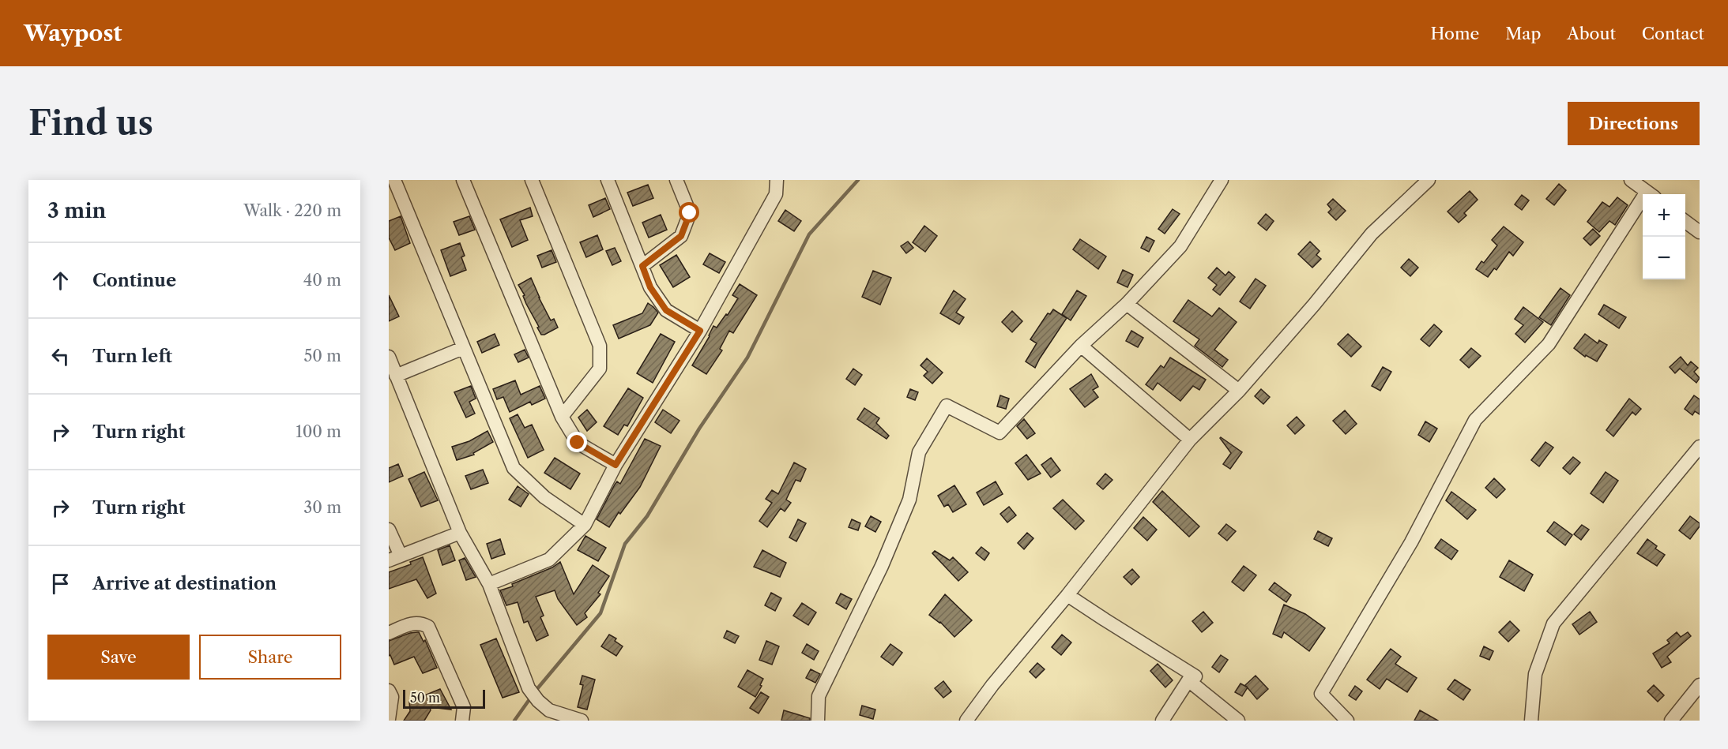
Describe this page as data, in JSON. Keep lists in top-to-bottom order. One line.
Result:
{"scale_bar":"50 m","page":{"header":"Waypost","nav":["Home","Map","About","Contact"],"buttons":["Directions",["Save","Share"]],"title":"Find us","heading":["3 min","Walk · 220 m"],"map_buttons":["+","−"],"list":[["Continue","40 m"],["Turn left","50 m"],["Turn right","100 m"],["Turn right","30 m"],"Arrive at destination"],"scale":"50 m"}}
